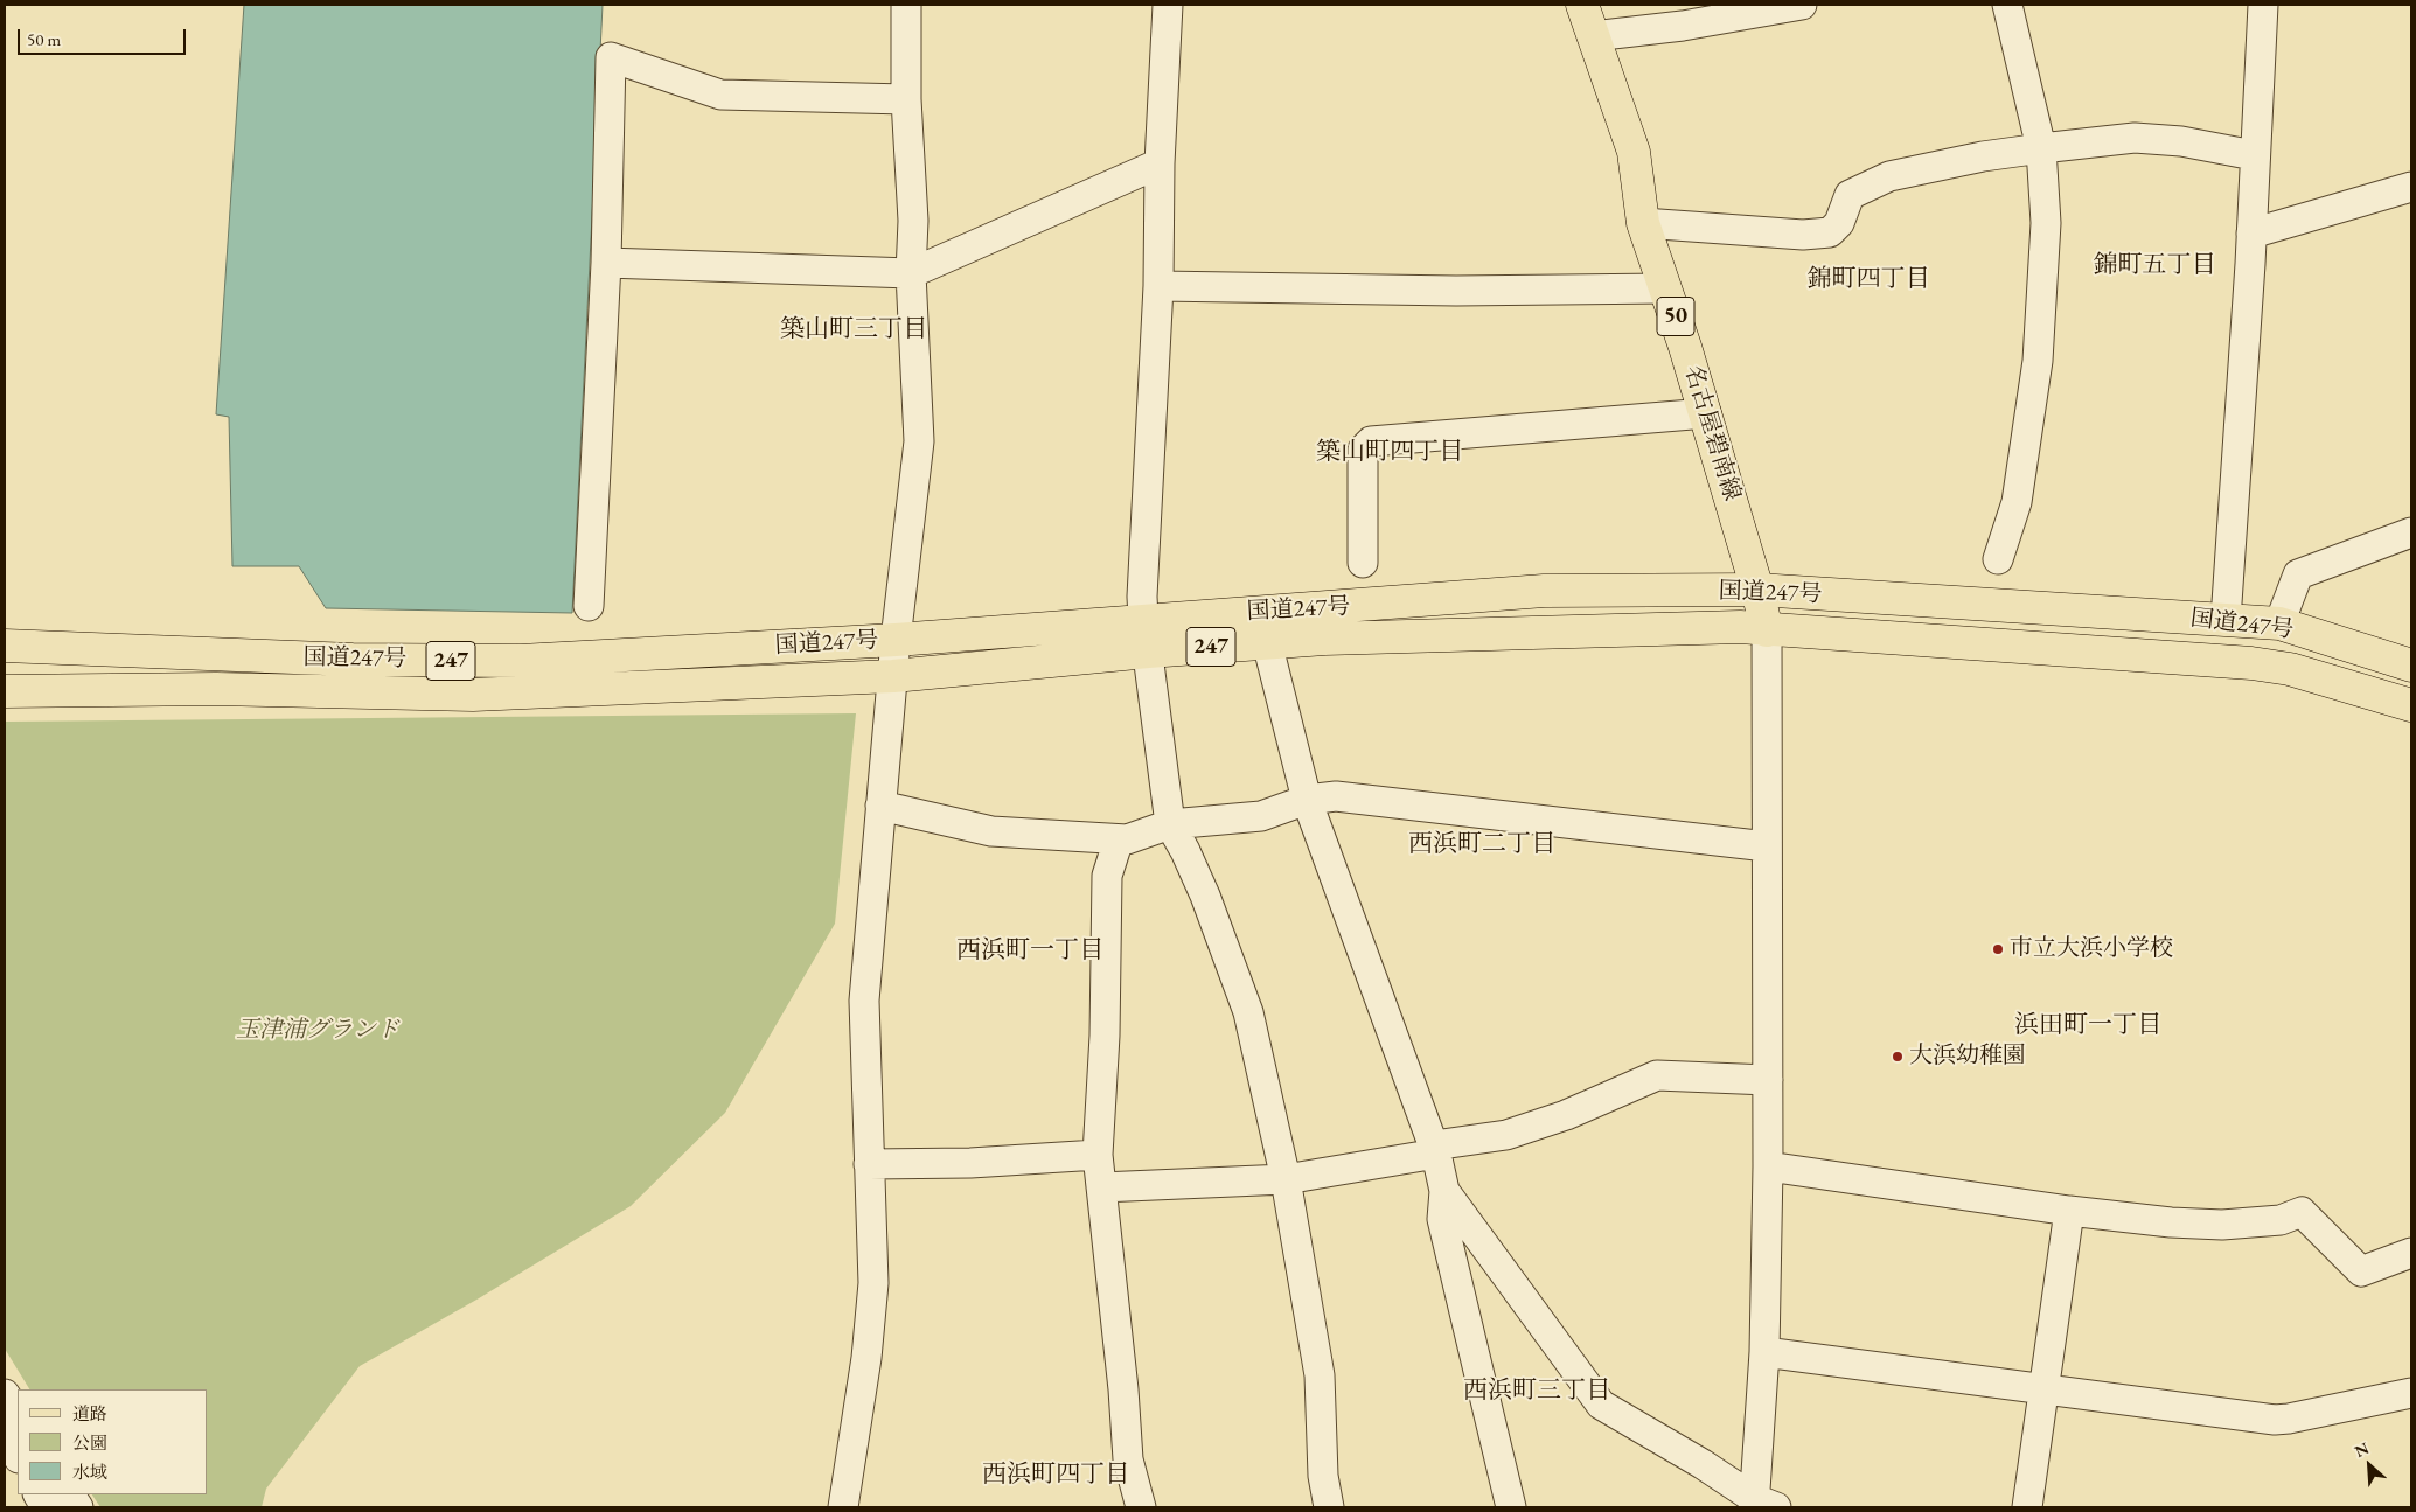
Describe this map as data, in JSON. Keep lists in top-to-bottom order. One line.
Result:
{"streets":{"main road":["50","名古屋碧南線","国道247号","247"]},"crossings":[["名古屋碧南線","国道247号"]],"districts":["錦町五丁目","錦町四丁目","築山町三丁目","築山町四丁目","西浜町二丁目","西浜町一丁目","浜田町一丁目","西浜町三丁目","西浜町四丁目"],"parks":["玉津浦グランド"],"places":["市立大浜小学校","大浜幼稚園"],"legend":["道路","公園","水域"],"scale_bar":"50 m","north":"top left"}
